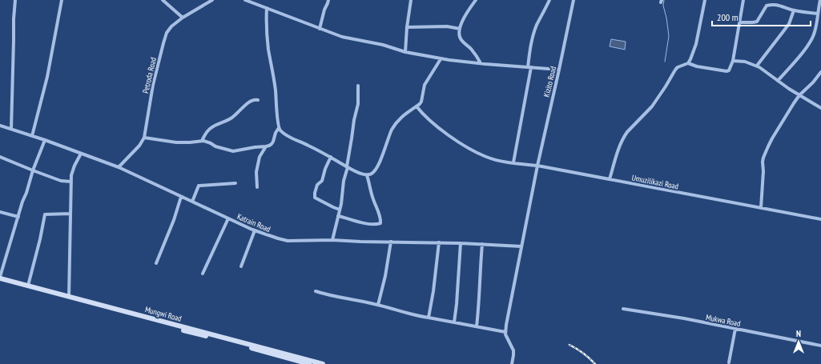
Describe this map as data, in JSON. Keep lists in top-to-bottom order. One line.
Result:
{"streets":{"main road":["Mungwi Road"],"street":["Petroda Road","Kizito Road","Umuzilikazi Road","Katrain Road","Mukwa Road"]},"crossings":[["Petroda Road","Katrain Road"],["Kizito Road","Umuzilikazi Road"],["Kizito Road","Katrain Road"]],"scale_bar":"200 m","north":"top"}
